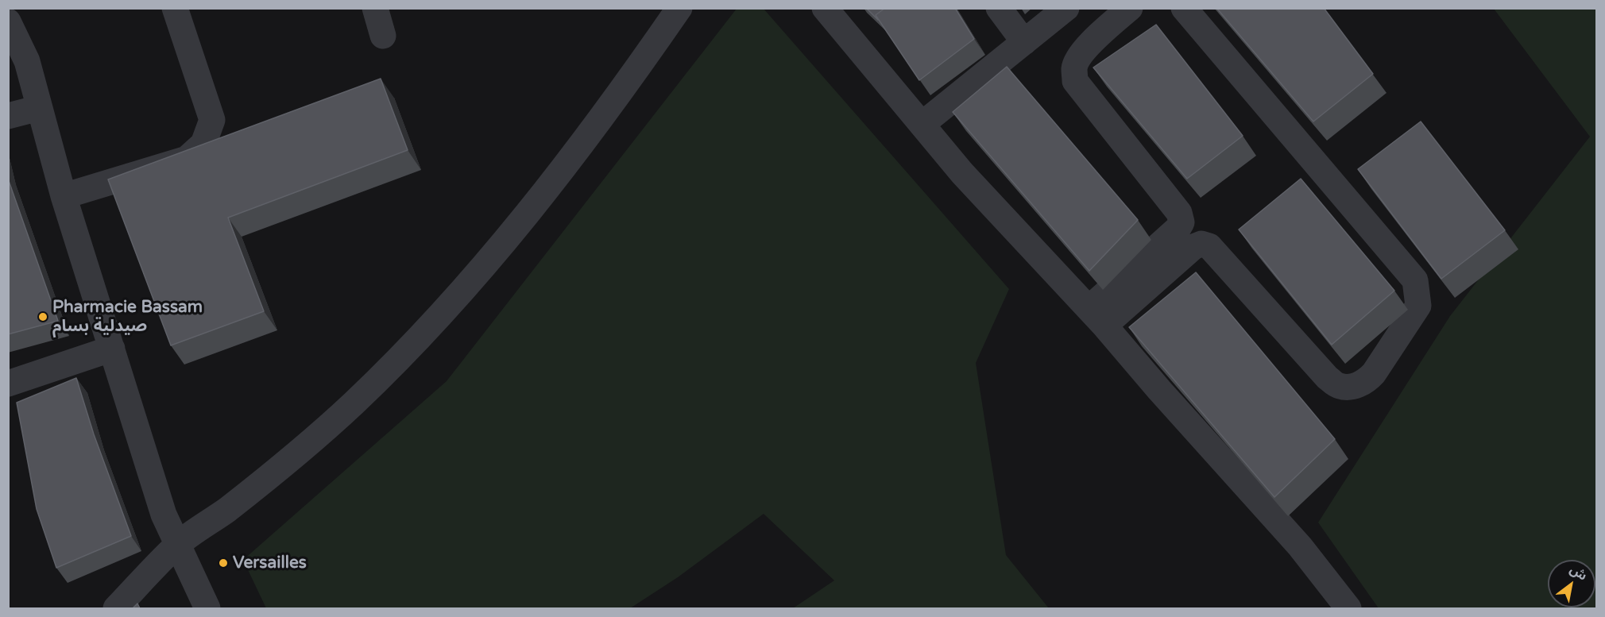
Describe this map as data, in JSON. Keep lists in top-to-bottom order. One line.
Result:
{"places":["Pharmacie Bassam صيدلية بسام","Versailles"],"north":"top right"}
